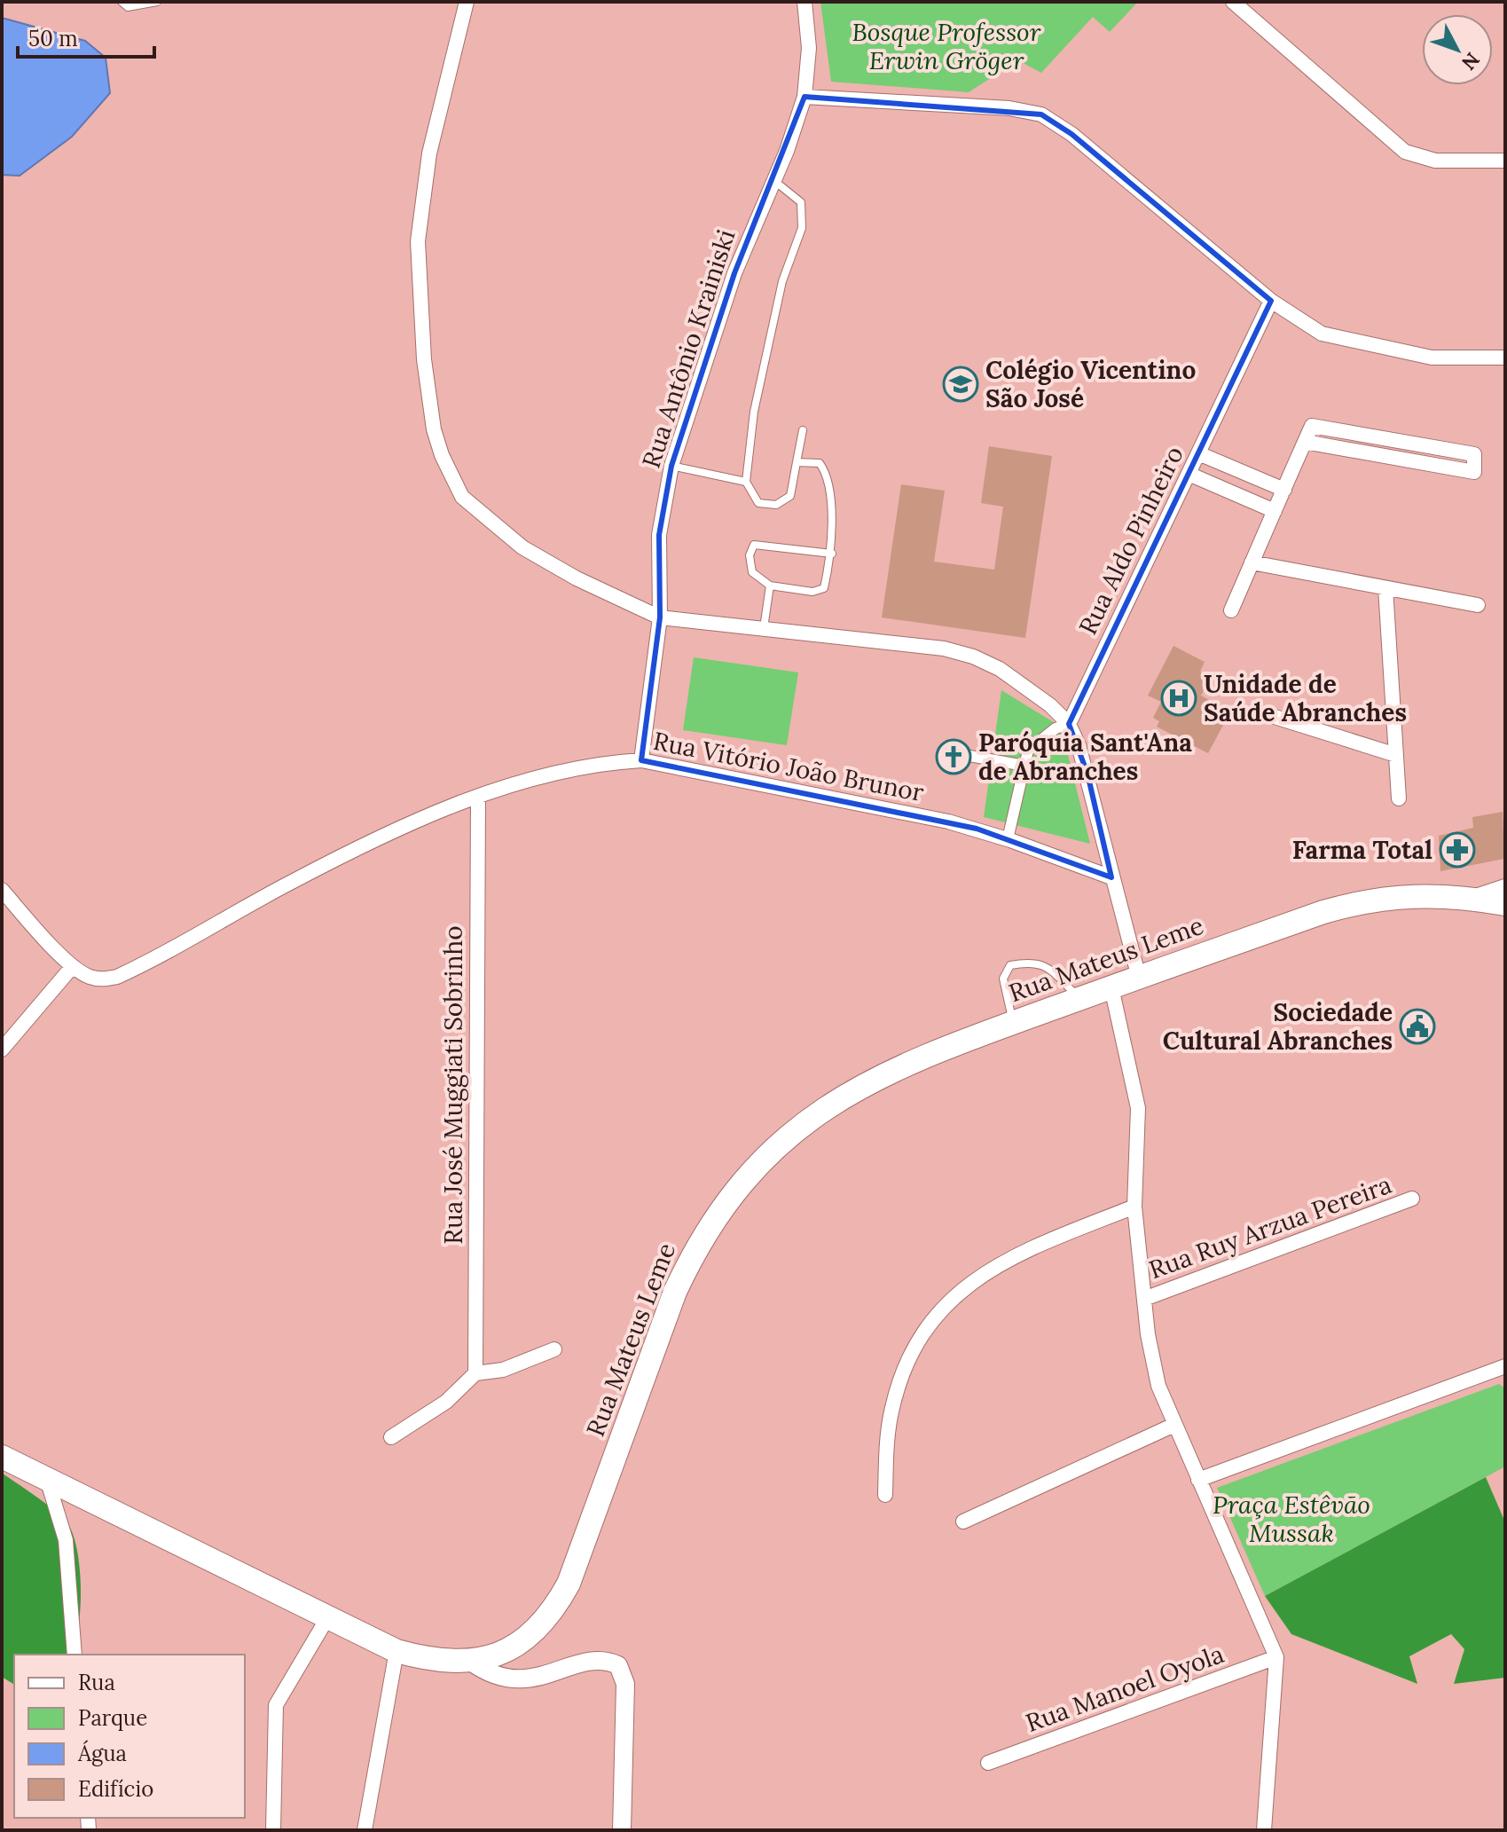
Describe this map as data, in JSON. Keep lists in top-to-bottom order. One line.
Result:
{"streets":{"main road":["Rua Mateus Leme"],"street":["Rua Antônio Krainiski","Rua Aldo Pinheiro","Rua Vitório João Brunor","Rua José Muggiati Sobrinho","Rua Ruy Arzua Pereira","Rua Manoel Oyola"]},"crossings":[["Rua Antônio Krainiski","Rua Vitório João Brunor"],["Rua Vitório João Brunor","Rua José Muggiati Sobrinho"]],"parks":["Bosque Professor Erwin Gröger","Praça Estêvão Mussak"],"places":{"school or university":["Colégio Vicentino São José"],"hospital":["Unidade de Saúde Abranches"],"church":["Paróquia Sant'Ana de Abranches"],"pharmacy":["Farma Total"],"public building":["Sociedade Cultural Abranches"]},"legend":["Rua","Parque","Água","Edifício"],"scale_bar":"50 m","north":"bottom right"}
